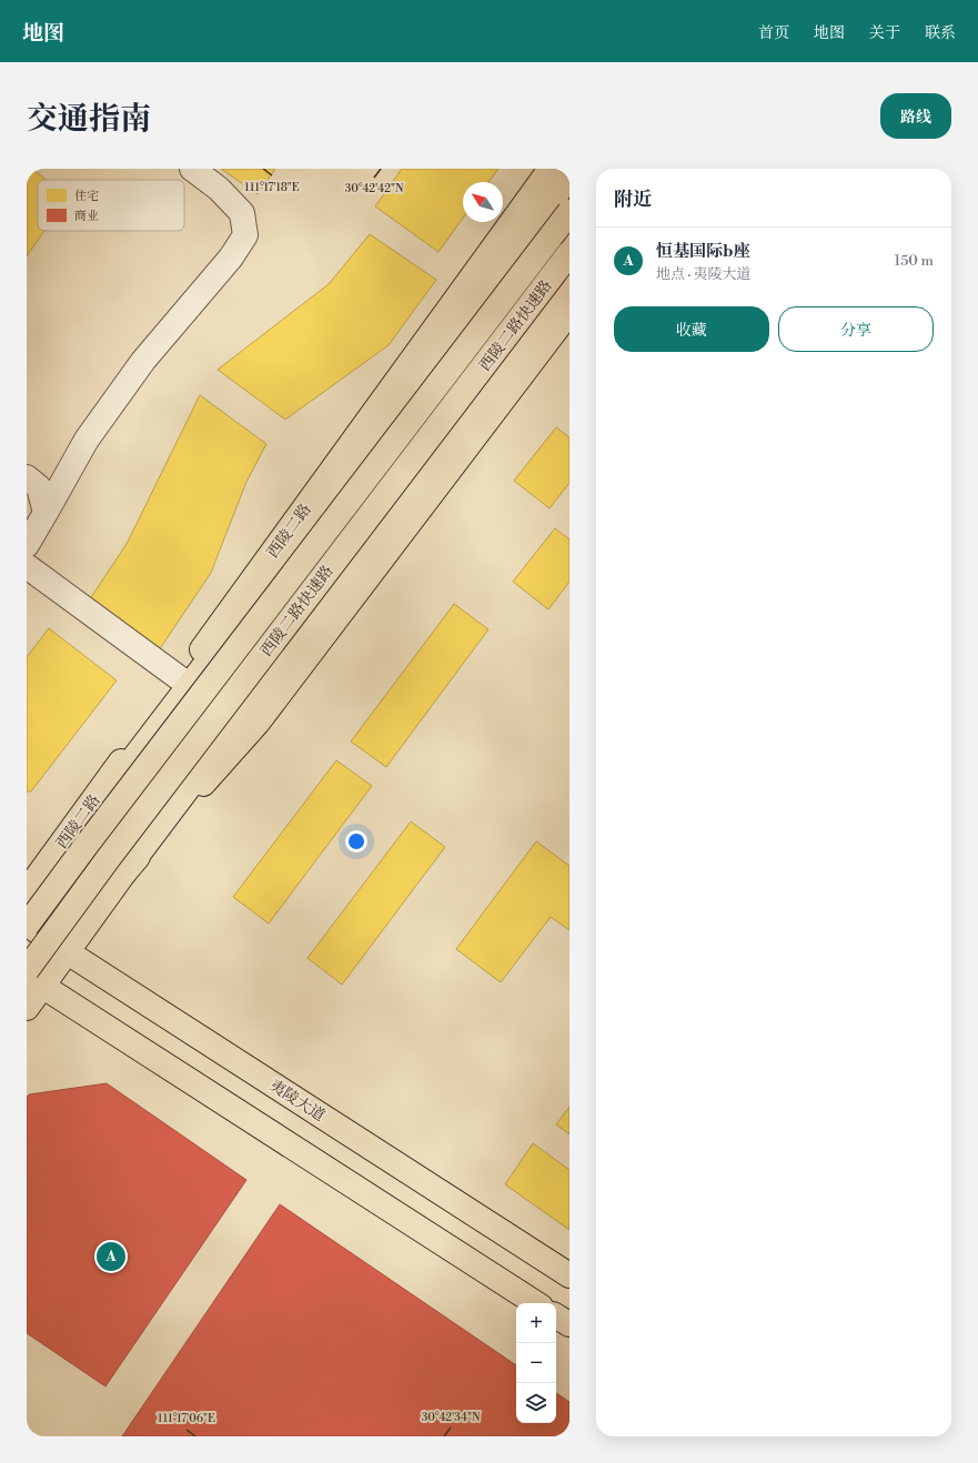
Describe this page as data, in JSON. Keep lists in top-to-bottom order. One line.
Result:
{"streets":{"main road":["西陵二路快速路","西陵二路","夷陵大道"]},"crossings":[["西陵二路快速路","夷陵大道"]],"legend":["住宅","商业"],"north":"top left","page":{"header":"地图","nav":["首页","地图","关于","联系"],"title":"交通指南","buttons":["路线",["收藏","分享"]],"heading":"附近","list":[{"mark":"A","name":"恒基国际b座","note":"地点 · 夷陵大道","value":"150 m"}],"pins":"A","map_buttons":["+","−"]},"coordinates":["111°17'18\"E","30°42'42\"N","30°42'34\"N","111°17'06\"E"]}
